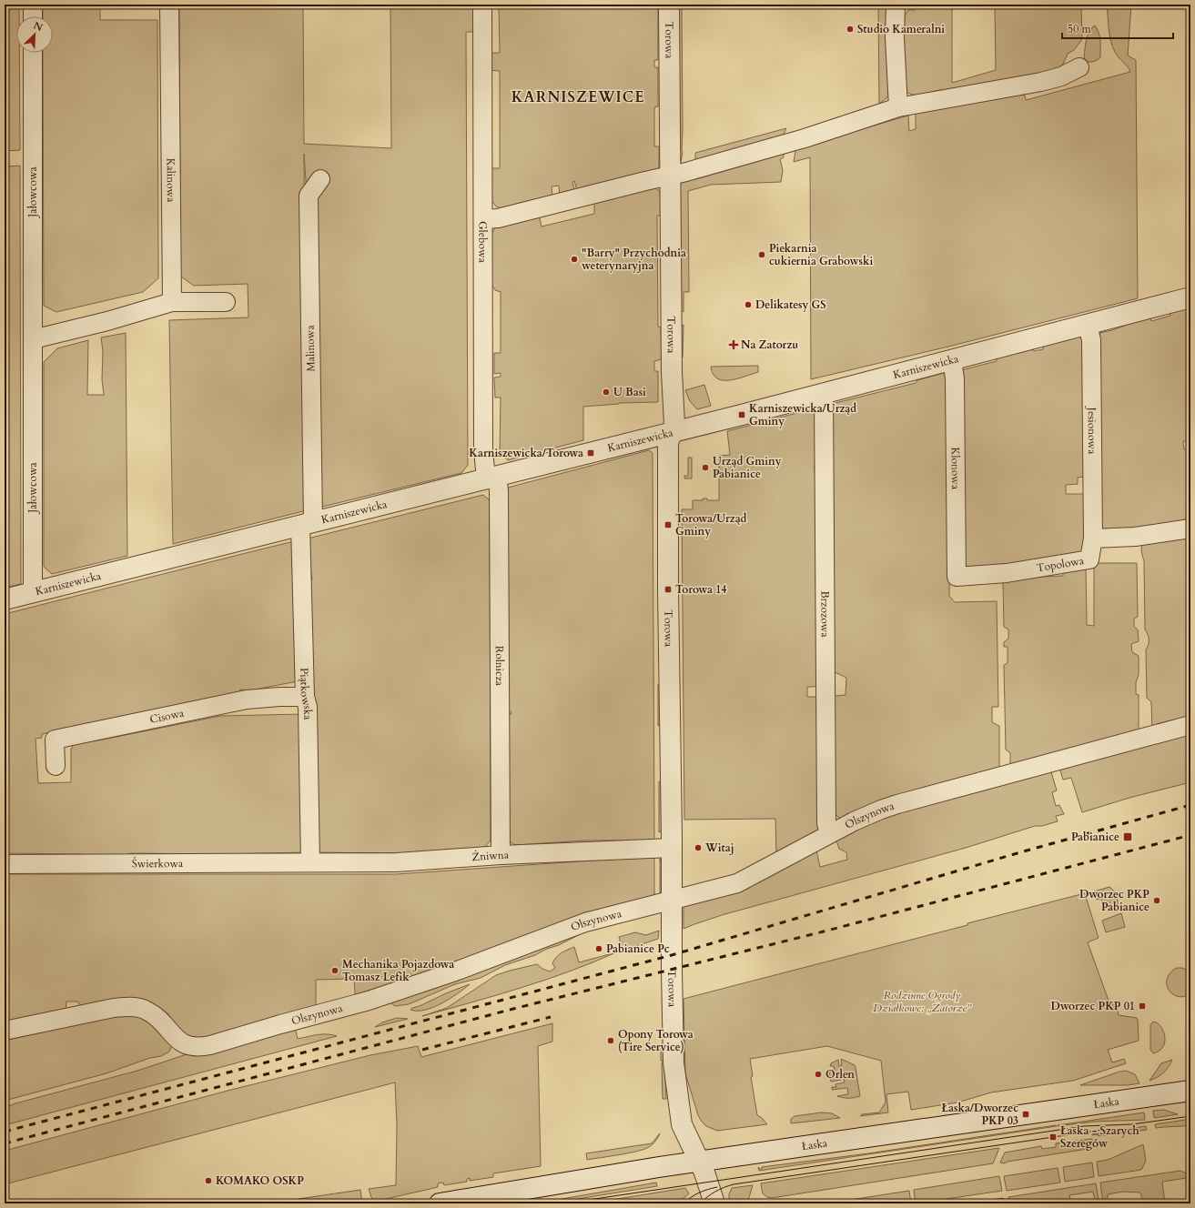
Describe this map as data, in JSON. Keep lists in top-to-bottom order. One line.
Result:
{"streets":{"street":["Torowa","Kalinowa","Jałowcowa","Glebowa","Malinowa","Karniszewicka","Jesionowa","Klonowa","Topolowa","Brzozowa","Rolnicza","Piątkowska","Cisowa","Olszynowa","Żniwna","Świerkowa","Łaska"]},"crossings":[["Torowa","Karniszewicka"],["Torowa","Olszynowa"],["Torowa","Żniwna"],["Torowa","Łaska"],["Jałowcowa","Karniszewicka"],["Glebowa","Karniszewicka"],["Glebowa","Rolnicza"],["Malinowa","Karniszewicka"],["Malinowa","Piątkowska"],["Karniszewicka","Jesionowa"],["Karniszewicka","Klonowa"],["Karniszewicka","Brzozowa"],["Karniszewicka","Rolnicza"],["Karniszewicka","Piątkowska"],["Jesionowa","Topolowa"],["Klonowa","Topolowa"],["Brzozowa","Olszynowa"],["Rolnicza","Żniwna"],["Piątkowska","Cisowa"],["Piątkowska","Żniwna"],["Piątkowska","Świerkowa"],["Żniwna","Świerkowa"]],"districts":["KARNISZEWICE"],"parks":["Rodzinne Ogrody Działkowe: „Zatorze”"],"places":{"other":["Studio Kameralni","Piekarnia cukiernia Grabowski","\"Barry\" Przychodnia weterynaryjna","Delikatesy GS","U Basi","Urząd Gminy Pabianice","Witaj","Dworzec PKP Pabianice","Pabianice Pc","Mechanika Pojazdowa Tomasz Lefik","Opony Torowa (Tire Service)","Orlen","KOMAKO OSKP"],"health":["Na Zatorzu"],"transit":["Karniszewicka/Urząd Gminy","Karniszewicka/Torowa","Torowa/Urząd Gminy","Torowa 14","Pabianice","Dworzec PKP 01","Łaska/Dworzec PKP 03","Łaska - Szarych Szeregów"]},"scale_bar":"50 m","north":"top right"}
